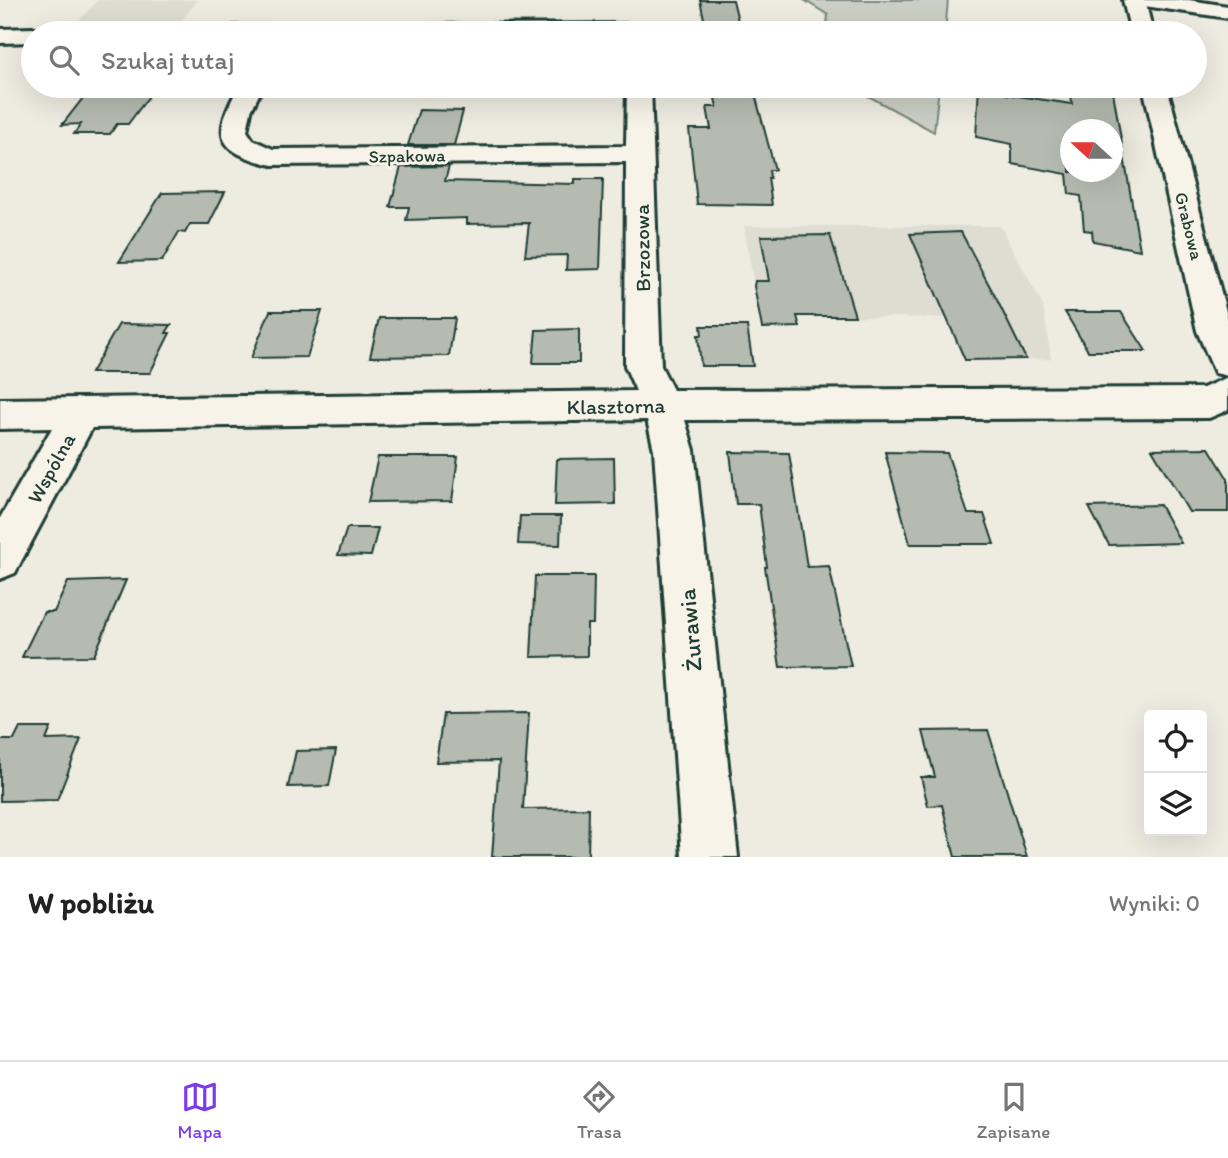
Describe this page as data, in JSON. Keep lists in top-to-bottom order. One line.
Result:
{"streets":{"street":["Szpakowa","Grabowa","Brzozowa","Klasztorna","Wspólna","Żurawia"]},"crossings":[["Szpakowa","Brzozowa"],["Brzozowa","Klasztorna"],["Brzozowa","Żurawia"],["Klasztorna","Wspólna"],["Klasztorna","Żurawia"]],"north":"left","page":{"search":"Szukaj tutaj","heading":["W pobliżu","Wyniki: 0"],"nav":["Mapa","Trasa","Zapisane"]}}
